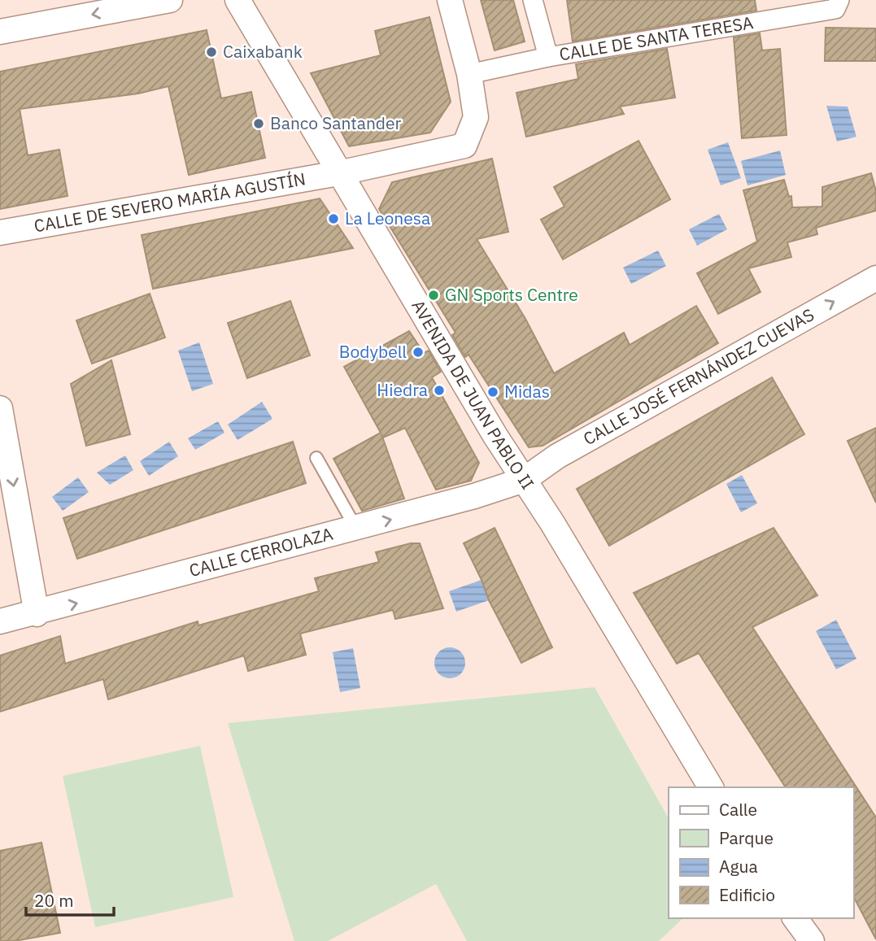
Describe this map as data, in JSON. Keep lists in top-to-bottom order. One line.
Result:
{"streets":{"street":["CALLE DE SANTA TERESA","CALLE DE SEVERO MARÍA AGUSTÍN","CALLE JOSÉ FERNÁNDEZ CUEVAS","AVENIDA DE JUAN PABLO II","CALLE CERROLAZA"]},"crossings":[["CALLE DE SANTA TERESA","CALLE DE SEVERO MARÍA AGUSTÍN"],["CALLE DE SEVERO MARÍA AGUSTÍN","AVENIDA DE JUAN PABLO II"],["CALLE JOSÉ FERNÁNDEZ CUEVAS","AVENIDA DE JUAN PABLO II"],["CALLE JOSÉ FERNÁNDEZ CUEVAS","CALLE CERROLAZA"],["AVENIDA DE JUAN PABLO II","CALLE CERROLAZA"]],"one_way":["CALLE JOSÉ FERNÁNDEZ CUEVAS","CALLE CERROLAZA"],"places":["Caixabank","Banco Santander","La Leonesa","GN Sports Centre","Bodybell","Hiedra","Midas"],"legend":["Calle","Parque","Agua","Edificio"],"scale_bar":"20 m"}
